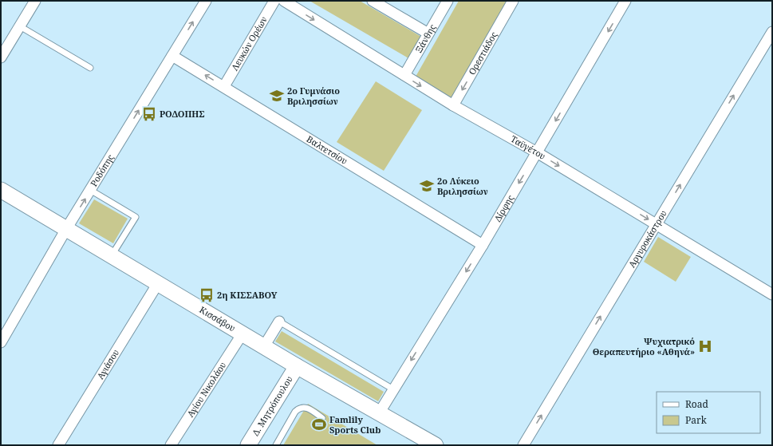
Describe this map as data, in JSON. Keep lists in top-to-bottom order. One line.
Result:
{"streets":{"street":["Ξάνθης","Λευκών Ορέων","Ορεστιάδος","Ταϋγέτου","Βαλτετσίου","Ροδόπης","Δίρφης","Αργυροκάστρου","Κισσάβου","Αγιάσου","Αγίου Νικολάου","Δ. Μητρόπουλου"]},"crossings":[["Ξάνθης","Ταϋγέτου"],["Λευκών Ορέων","Βαλτετσίου"],["Ορεστιάδος","Ταϋγέτου"],["Ταϋγέτου","Δίρφης"],["Ταϋγέτου","Αργυροκάστρου"],["Βαλτετσίου","Ροδόπης"],["Βαλτετσίου","Δίρφης"],["Ροδόπης","Κισσάβου"],["Δίρφης","Κισσάβου"],["Κισσάβου","Αγιάσου"],["Κισσάβου","Αγίου Νικολάου"],["Κισσάβου","Δ. Μητρόπουλου"]],"one_way":["Ορεστιάδος","Ταϋγέτου","Ροδόπης","Δίρφης","Αργυροκάστρου"],"places":{"school or university":["2ο Γυμνάσιο Βριλησσίων","2ο Λύκειο Βριλησσίων"],"bus stop":["ΡΟΔΟΠΗΣ","2η ΚΙΣΣΑΒΟΥ"],"hospital":["Ψυχιατρικό Θεραπευτήριο «Αθηνά»"],"sports":["Famlily Sports Club"]},"legend":["Road","Park"]}
